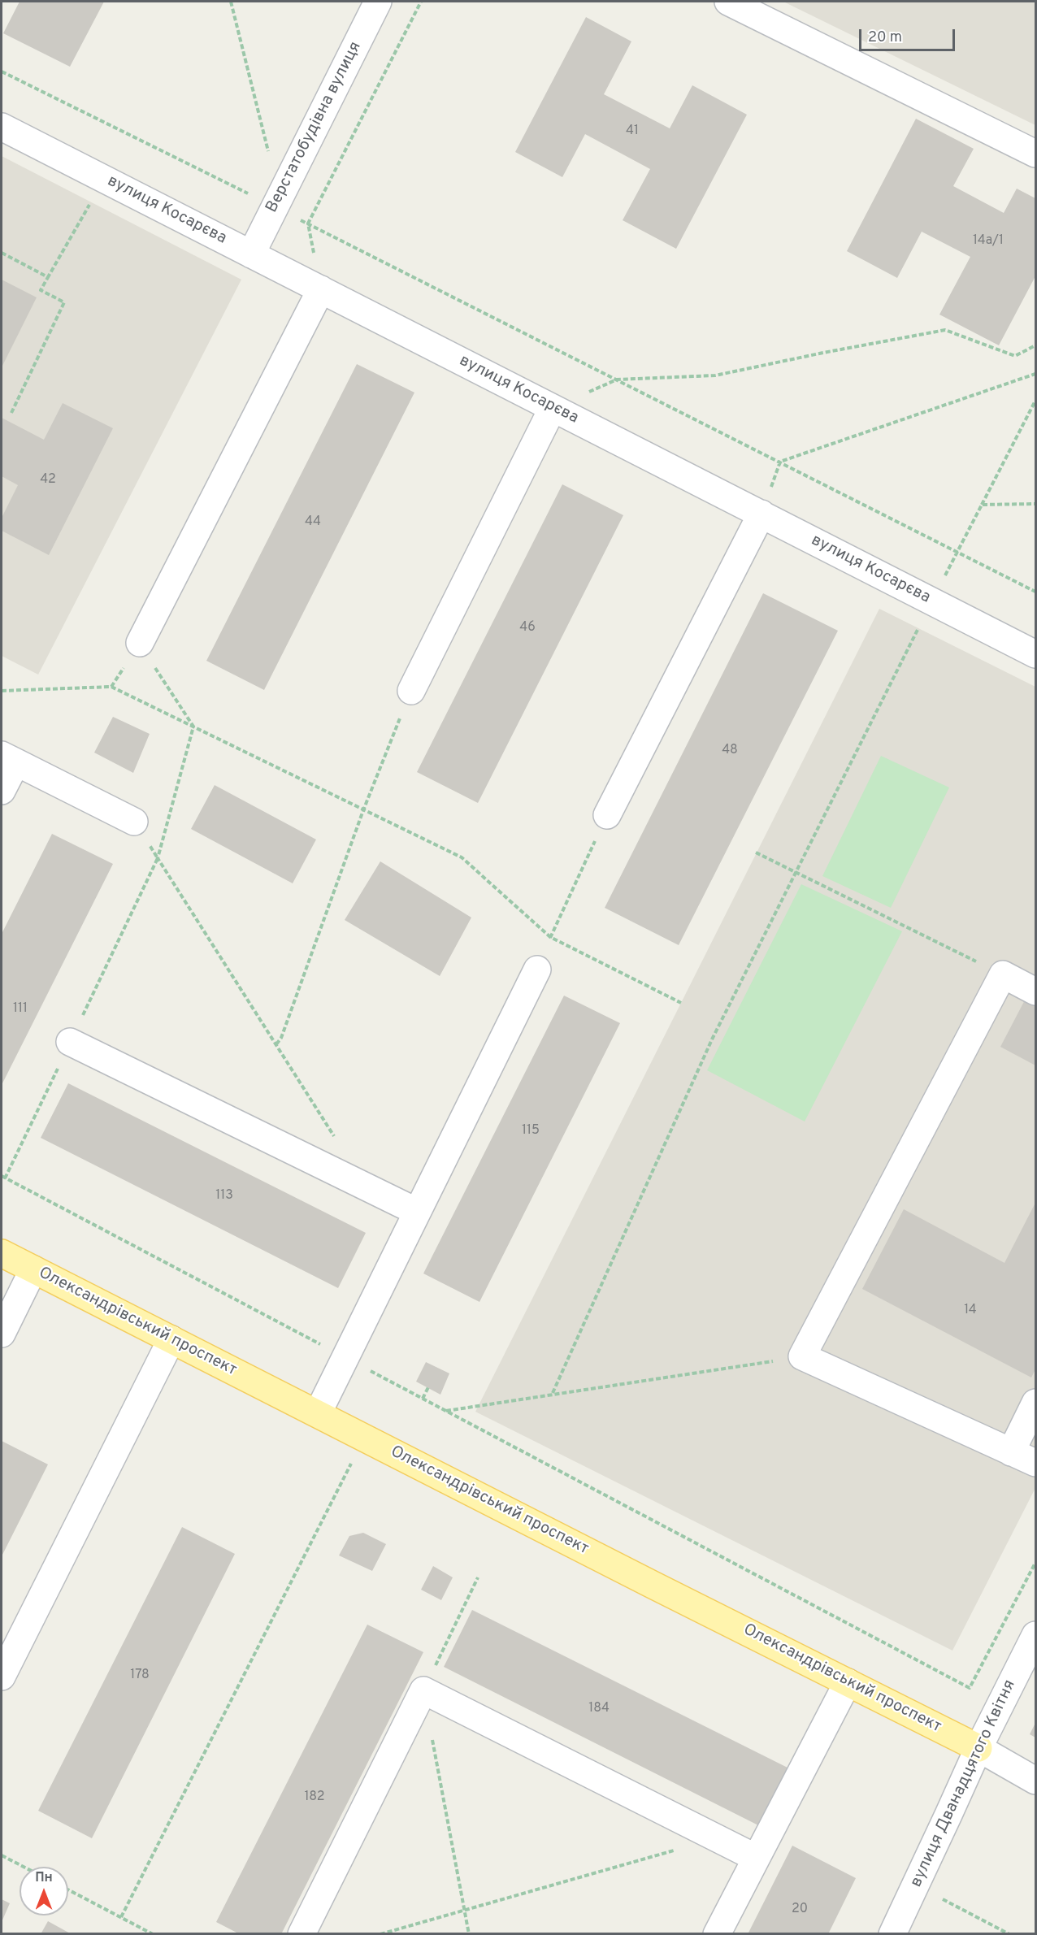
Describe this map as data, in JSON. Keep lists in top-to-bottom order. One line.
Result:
{"streets":{"main road":["Олександрівський проспект"],"street":["Верстатобудівна вулиця","вулиця Косарєва","вулиця Дванадцятого Квітня"]},"crossings":[["Верстатобудівна вулиця","вулиця Косарєва"],["Олександрівський проспект","вулиця Дванадцятого Квітня"]],"house_numbers":["41","14а/1","42","44","46","48","111","115","113","14","178","184","182","20"],"scale_bar":"20 m","north":"top"}
